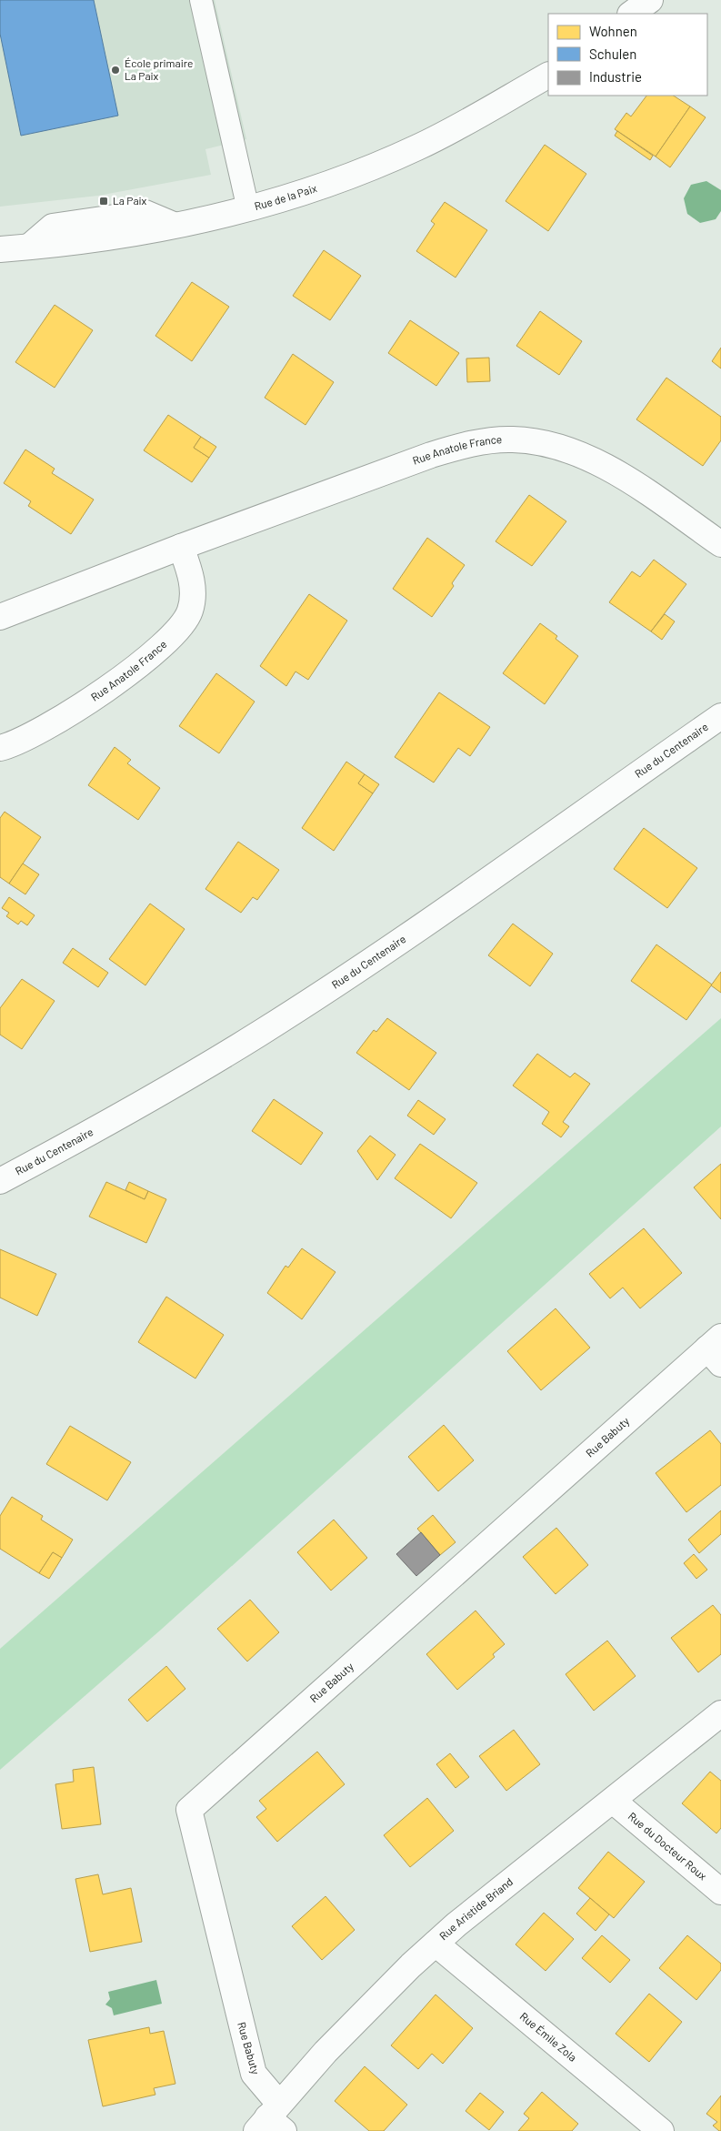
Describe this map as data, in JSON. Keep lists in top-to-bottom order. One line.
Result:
{"streets":{"street":["Rue de la Paix","Rue Anatole France","Rue du Centenaire","Rue Babuty","Rue du Docteur Roux","Rue Aristide Briand","Rue Émile Zola"]},"crossings":[["Rue Babuty","Rue Aristide Briand"],["Rue du Docteur Roux","Rue Aristide Briand"],["Rue Aristide Briand","Rue Émile Zola"]],"places":{"other":["École primaire La Paix"],"transit":["La Paix"]},"legend":["Wohnen","Schulen","Industrie"]}
